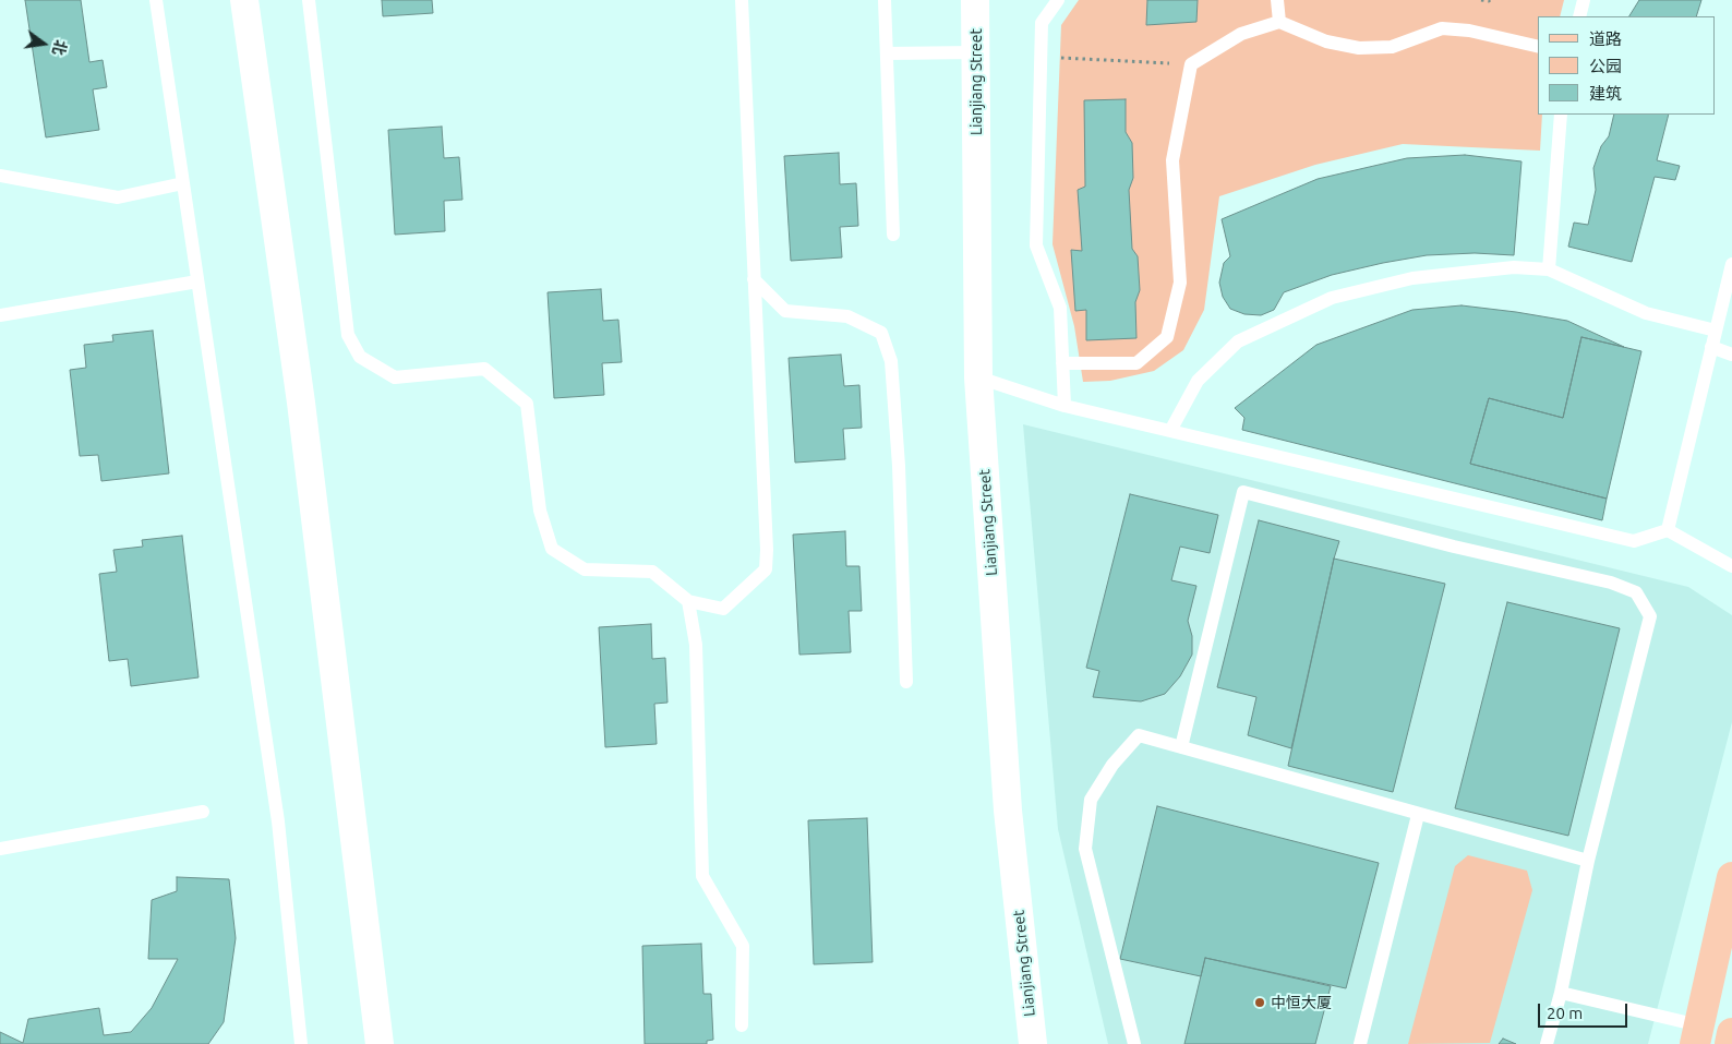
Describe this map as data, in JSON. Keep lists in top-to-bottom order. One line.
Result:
{"streets":{"street":["Lianjiang Street"]},"places":["中恒大厦"],"legend":["道路","公园","建筑"],"scale_bar":"20 m","north":"right"}
